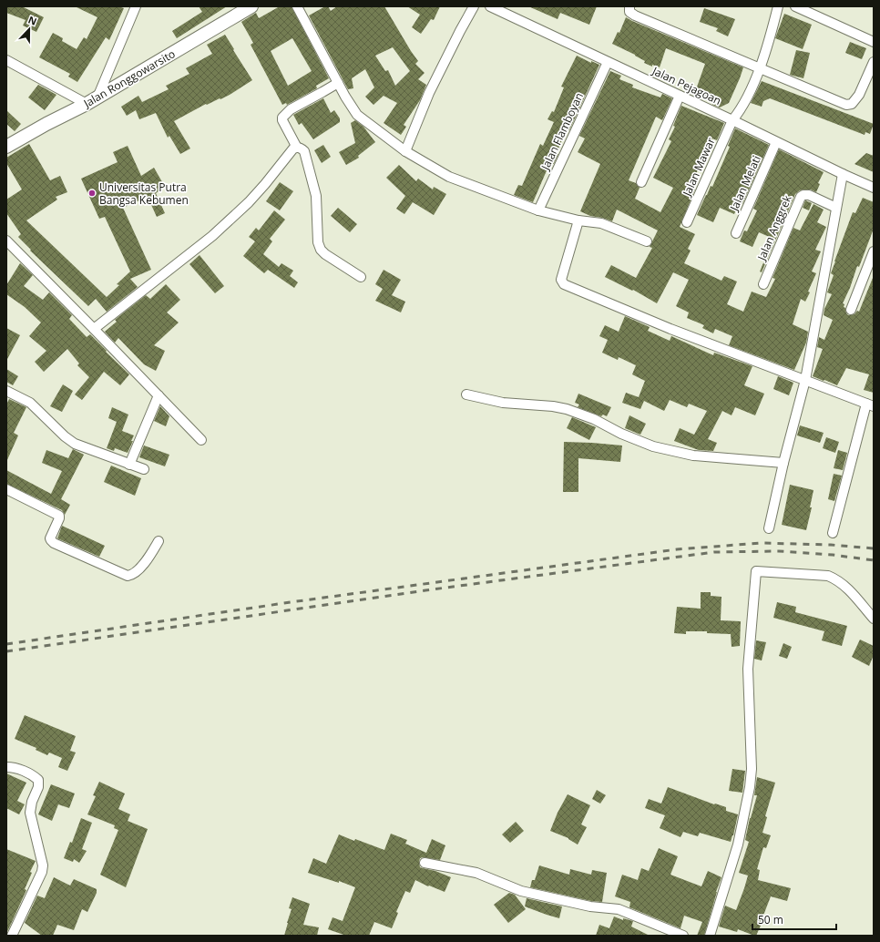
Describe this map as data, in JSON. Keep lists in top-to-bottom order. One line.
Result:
{"streets":{"main road":["Jalan Ronggowarsito"],"street":["Jalan Pejagoan","Jalan Flamboyan","Jalan Mawar","Jalan Melati","Jalan Anggrek"]},"crossings":[["Jalan Pejagoan","Jalan Flamboyan"],["Jalan Pejagoan","Jalan Mawar"],["Jalan Pejagoan","Jalan Melati"]],"places":["Universitas Putra Bangsa Kebumen"],"scale_bar":"50 m","north":"top"}
